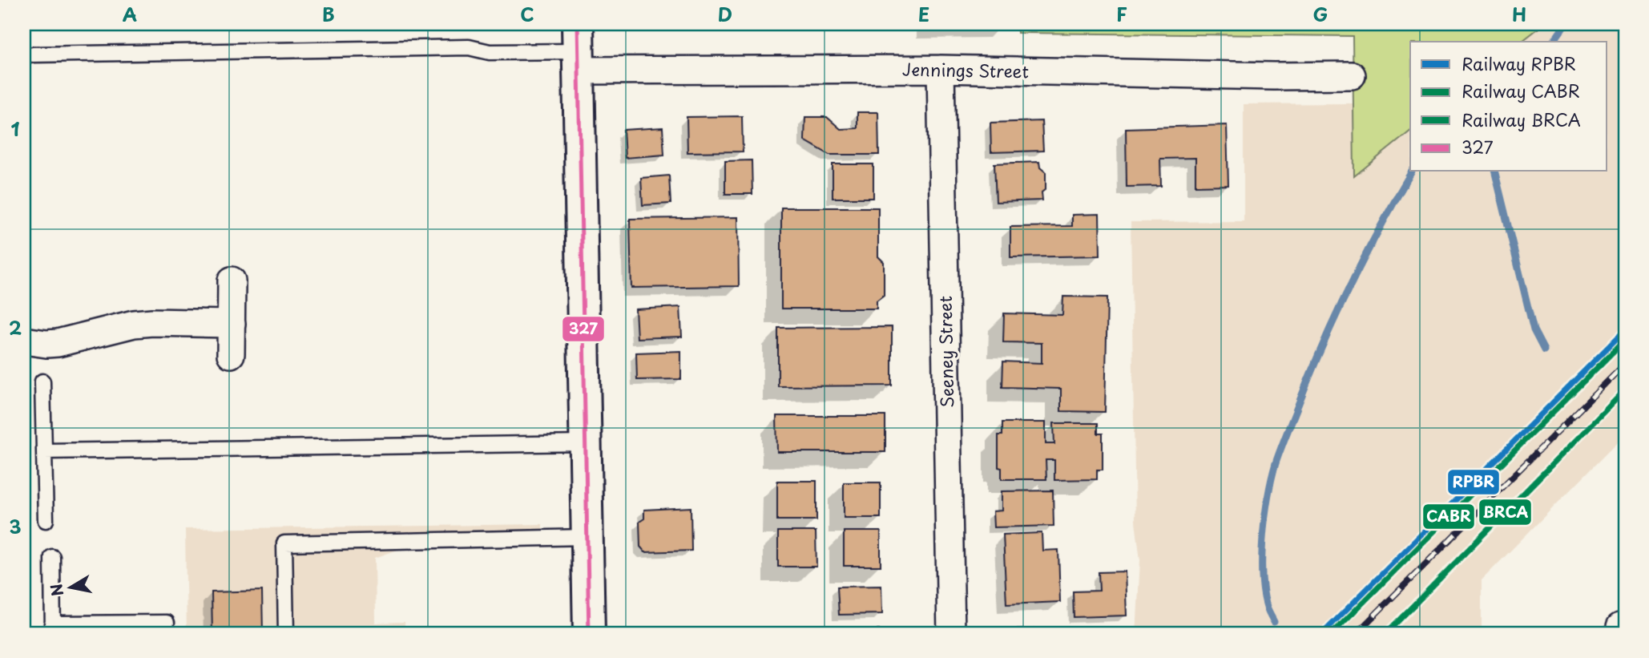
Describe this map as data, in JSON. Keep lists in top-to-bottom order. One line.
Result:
{"streets":{"street":["Jennings Street","Seeney Street"]},"crossings":[["Jennings Street","Seeney Street"]],"lines":["transit line 327","rail line RPBR","rail line CABR","rail line BRCA"],"legend":["Railway RPBR","Railway CABR","Railway BRCA","327"],"north":"left","grid":{"columns":["A","B","C","D","E","F","G","H"],"rows":["1","2","3"]}}
